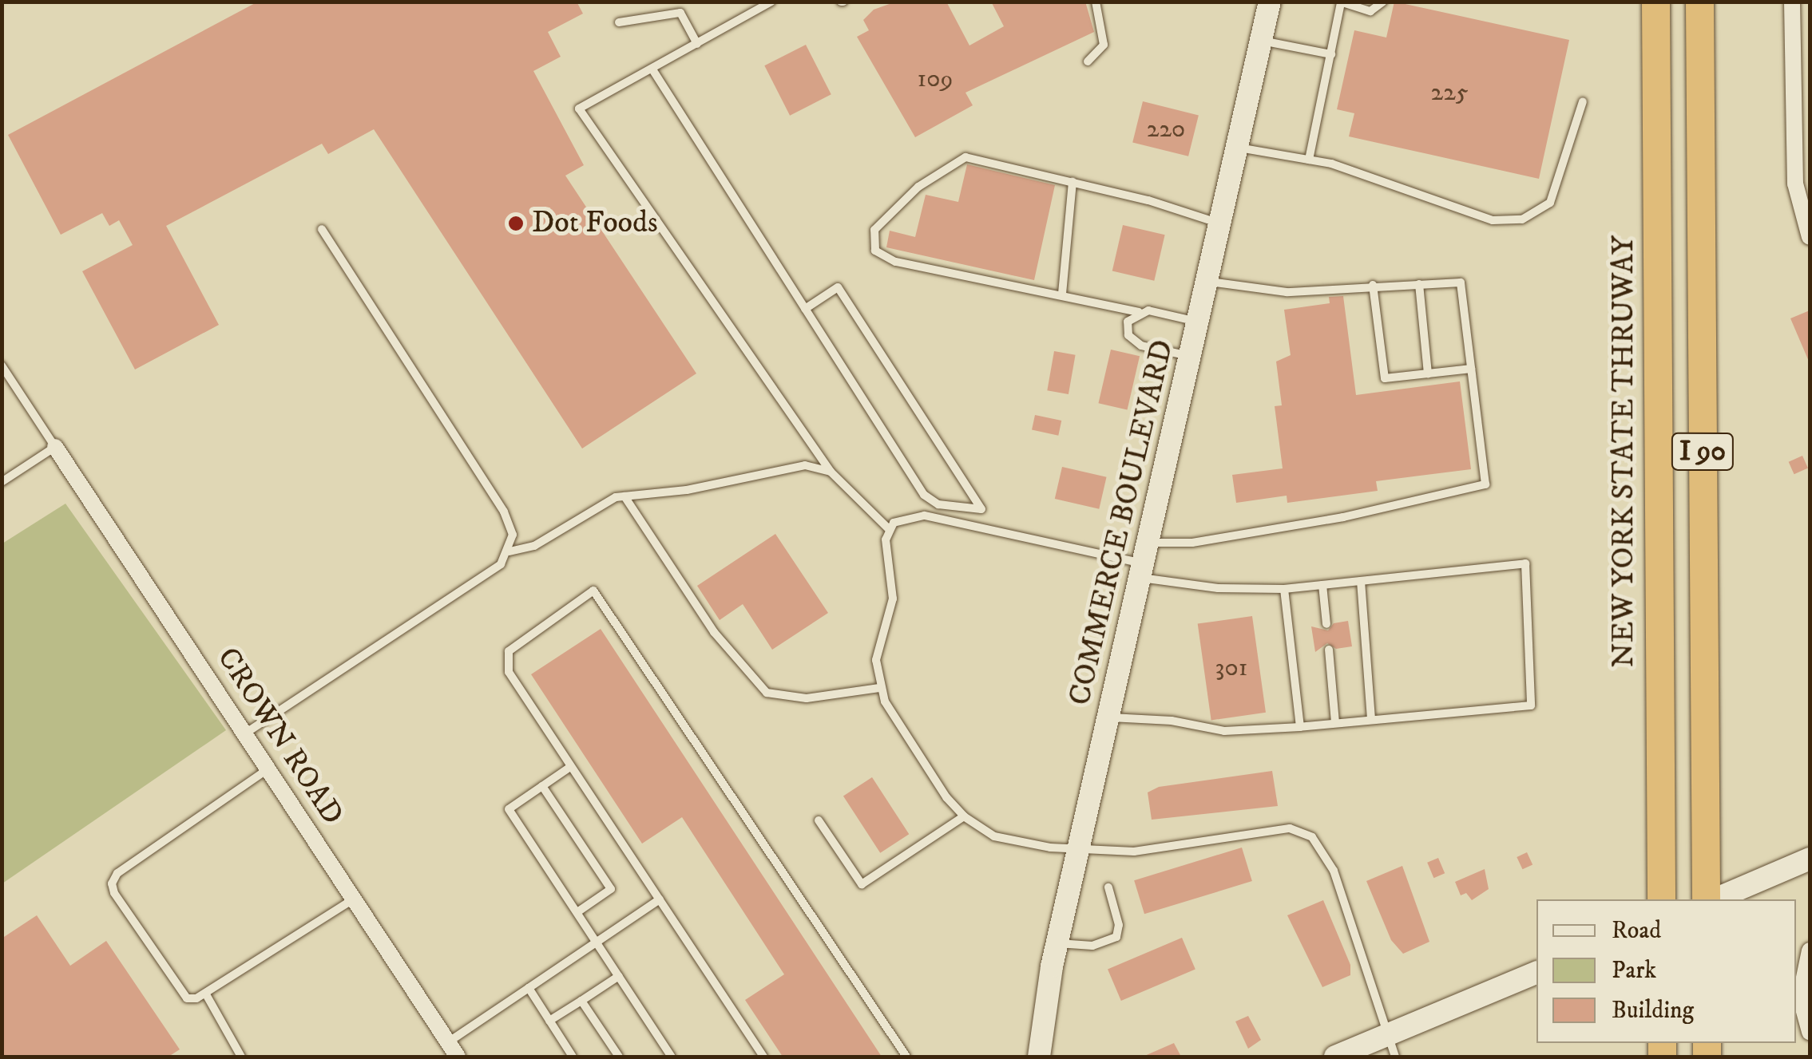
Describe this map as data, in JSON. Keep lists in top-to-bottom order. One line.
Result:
{"streets":{"highway":["NEW YORK STATE THRUWAY","I 90"],"street":["COMMERCE BOULEVARD","CROWN ROAD"]},"places":["Dot Foods"],"house_numbers":["109","225","220","301"],"legend":["Road","Park","Building"]}
